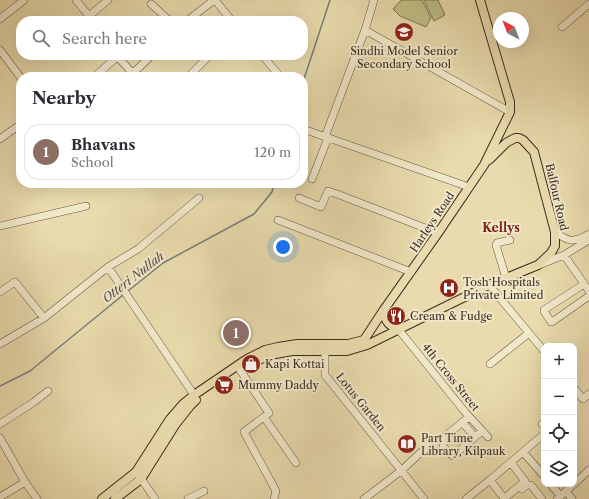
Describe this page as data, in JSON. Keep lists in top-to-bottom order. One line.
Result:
{"streets":{"main road":["Balfour Road","Harleys Road"],"street":["4th Cross Street","Lotus Garden"]},"crossings":[["Balfour Road","Harleys Road"]],"districts":["Kellys"],"water":["Otteri Nullah"],"places":{"school or university":["Sindhi Model Senior Secondary School"],"hospital":["Tosh Hospitals Private Limited"],"restaurant":["Cream & Fudge"],"shop":["Kapi Kottai"],"supermarket":["Mummy Daddy"],"library":["Part Time Library, Kilpauk"]},"north":"top left","page":{"search":"Search here","heading":"Nearby","list":[{"mark":"1","name":"Bhavans","note":"School","value":"120 m"}],"pins":"1","map_buttons":["+","−"]}}
